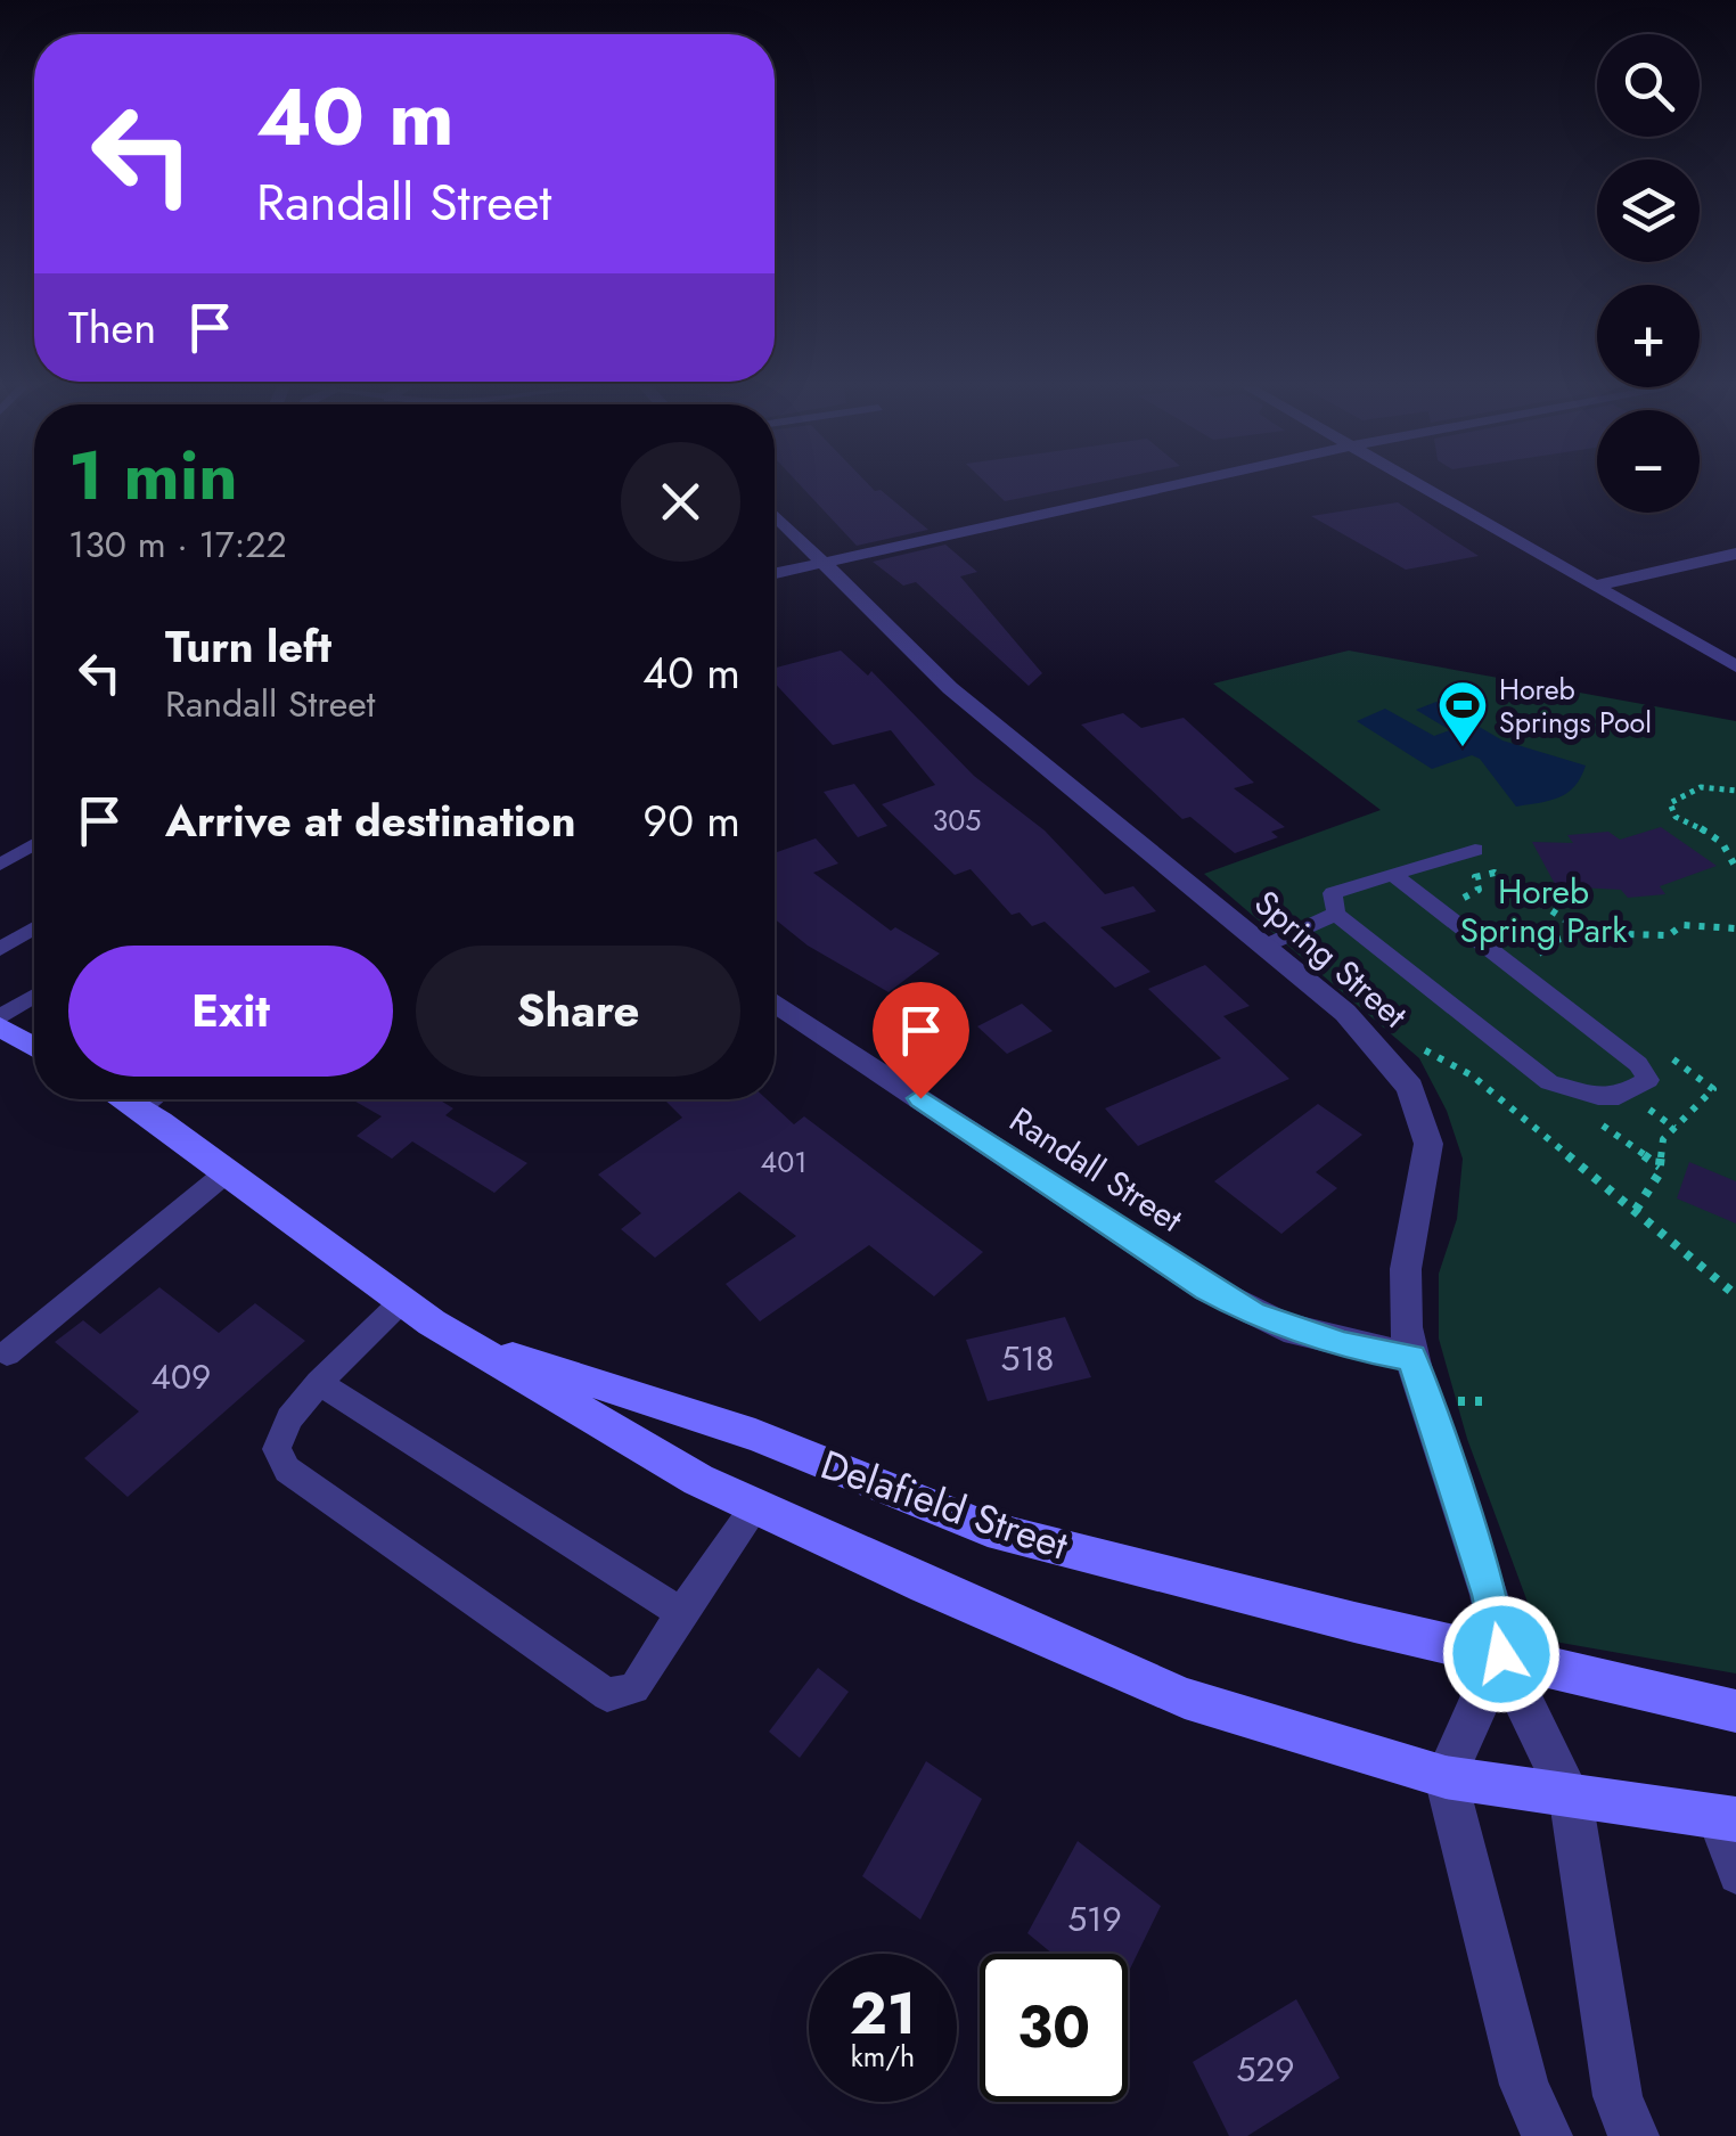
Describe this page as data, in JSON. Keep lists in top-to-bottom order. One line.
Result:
{"streets":{"main road":["Delafield Street"],"street":["Spring Street","Randall Street"]},"crossings":[["Spring Street","Randall Street"],["Spring Street","Delafield Street"]],"parks":["Horeb Spring Park"],"places":{"sports":["Horeb Springs Pool"]},"house_numbers":["305","401","518","409","519","529"],"page":{"map_buttons":["+","−"],"turn":["40 m","Randall Street"],"then":"Then","heading":["1 min","130 m · 17:22"],"list":[{"name":"Turn left","note":"Randall Street","value":"40 m"},{"name":"Arrive at destination","value":"90 m"}],"buttons":["Exit","Share"],"speed":"21 km/h","limit":"30"}}
